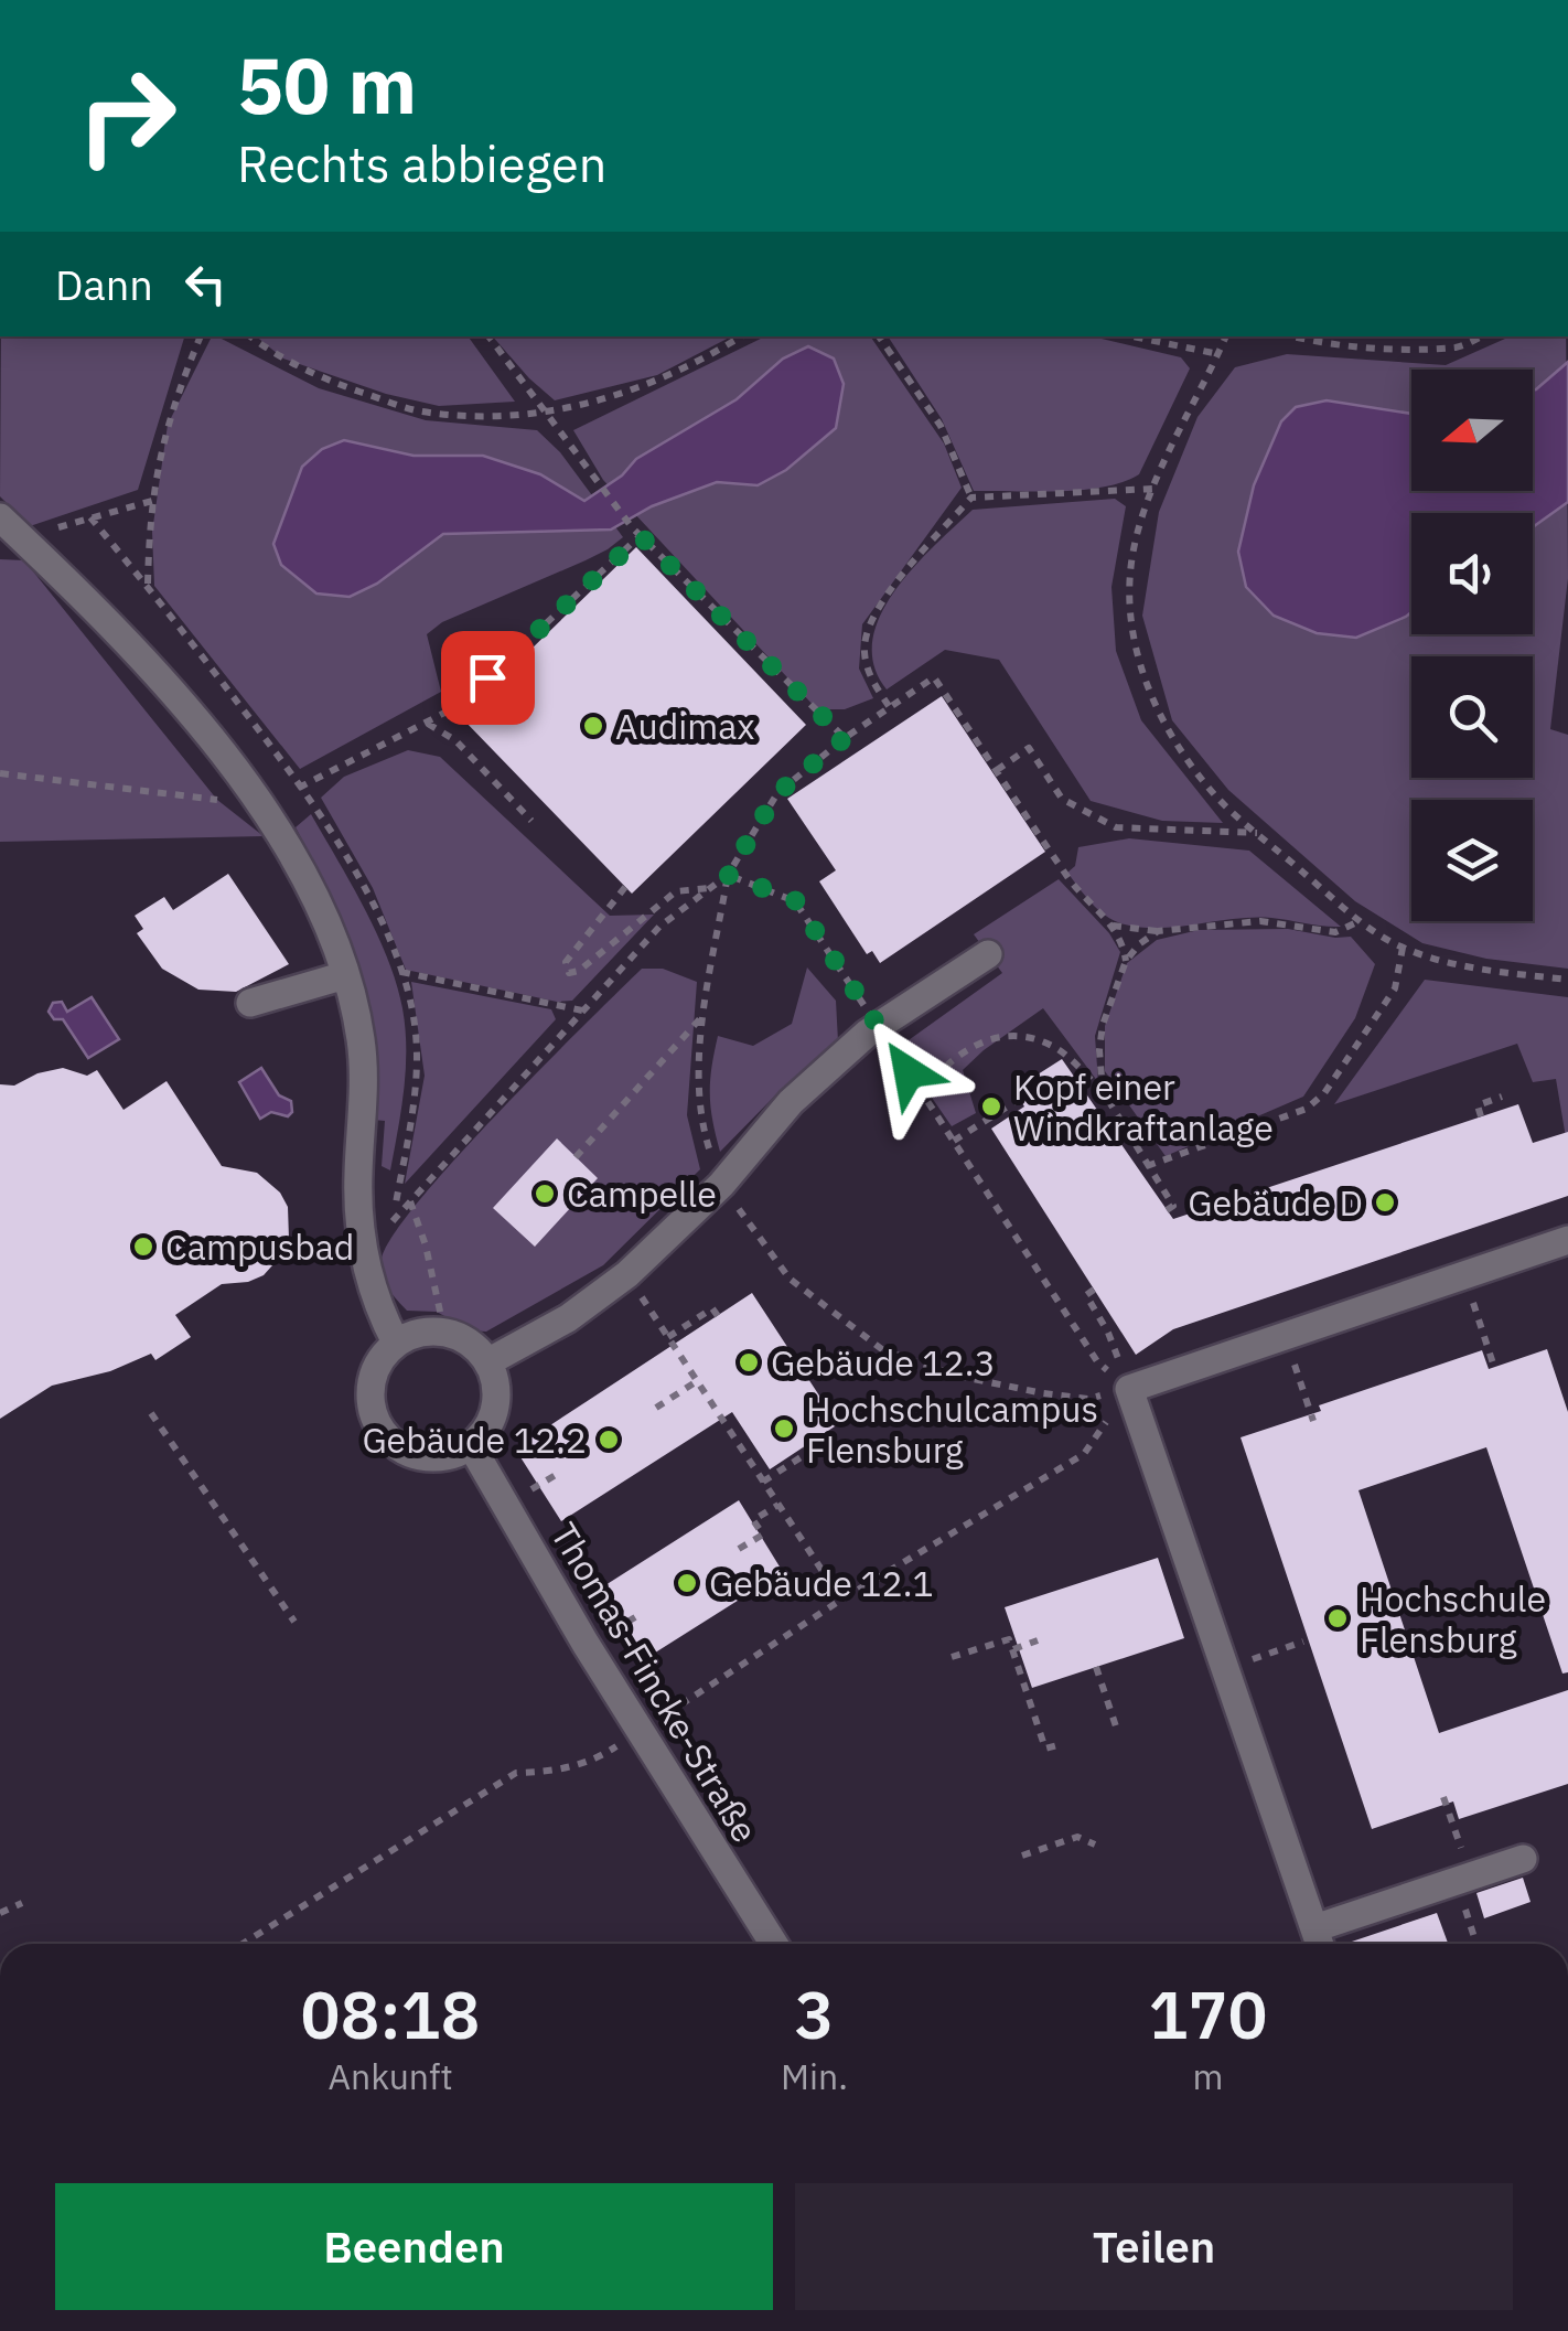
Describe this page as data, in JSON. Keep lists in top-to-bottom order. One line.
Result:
{"streets":{"street":["Thomas-Fincke-Straße"]},"places":["Audimax","Kopf einer Windkraftanlage","Campelle","Gebäude D","Campusbad","Gebäude 12.3","Hochschulcampus Flensburg","Gebäude 12.2","Gebäude 12.1","Hochschule Flensburg"],"north":"left","page":{"turn":["50 m","Rechts abbiegen"],"then":"Dann","eta":["08:18","Ankunft","3","Min.","170","m"],"buttons":["Beenden","Teilen"]}}
